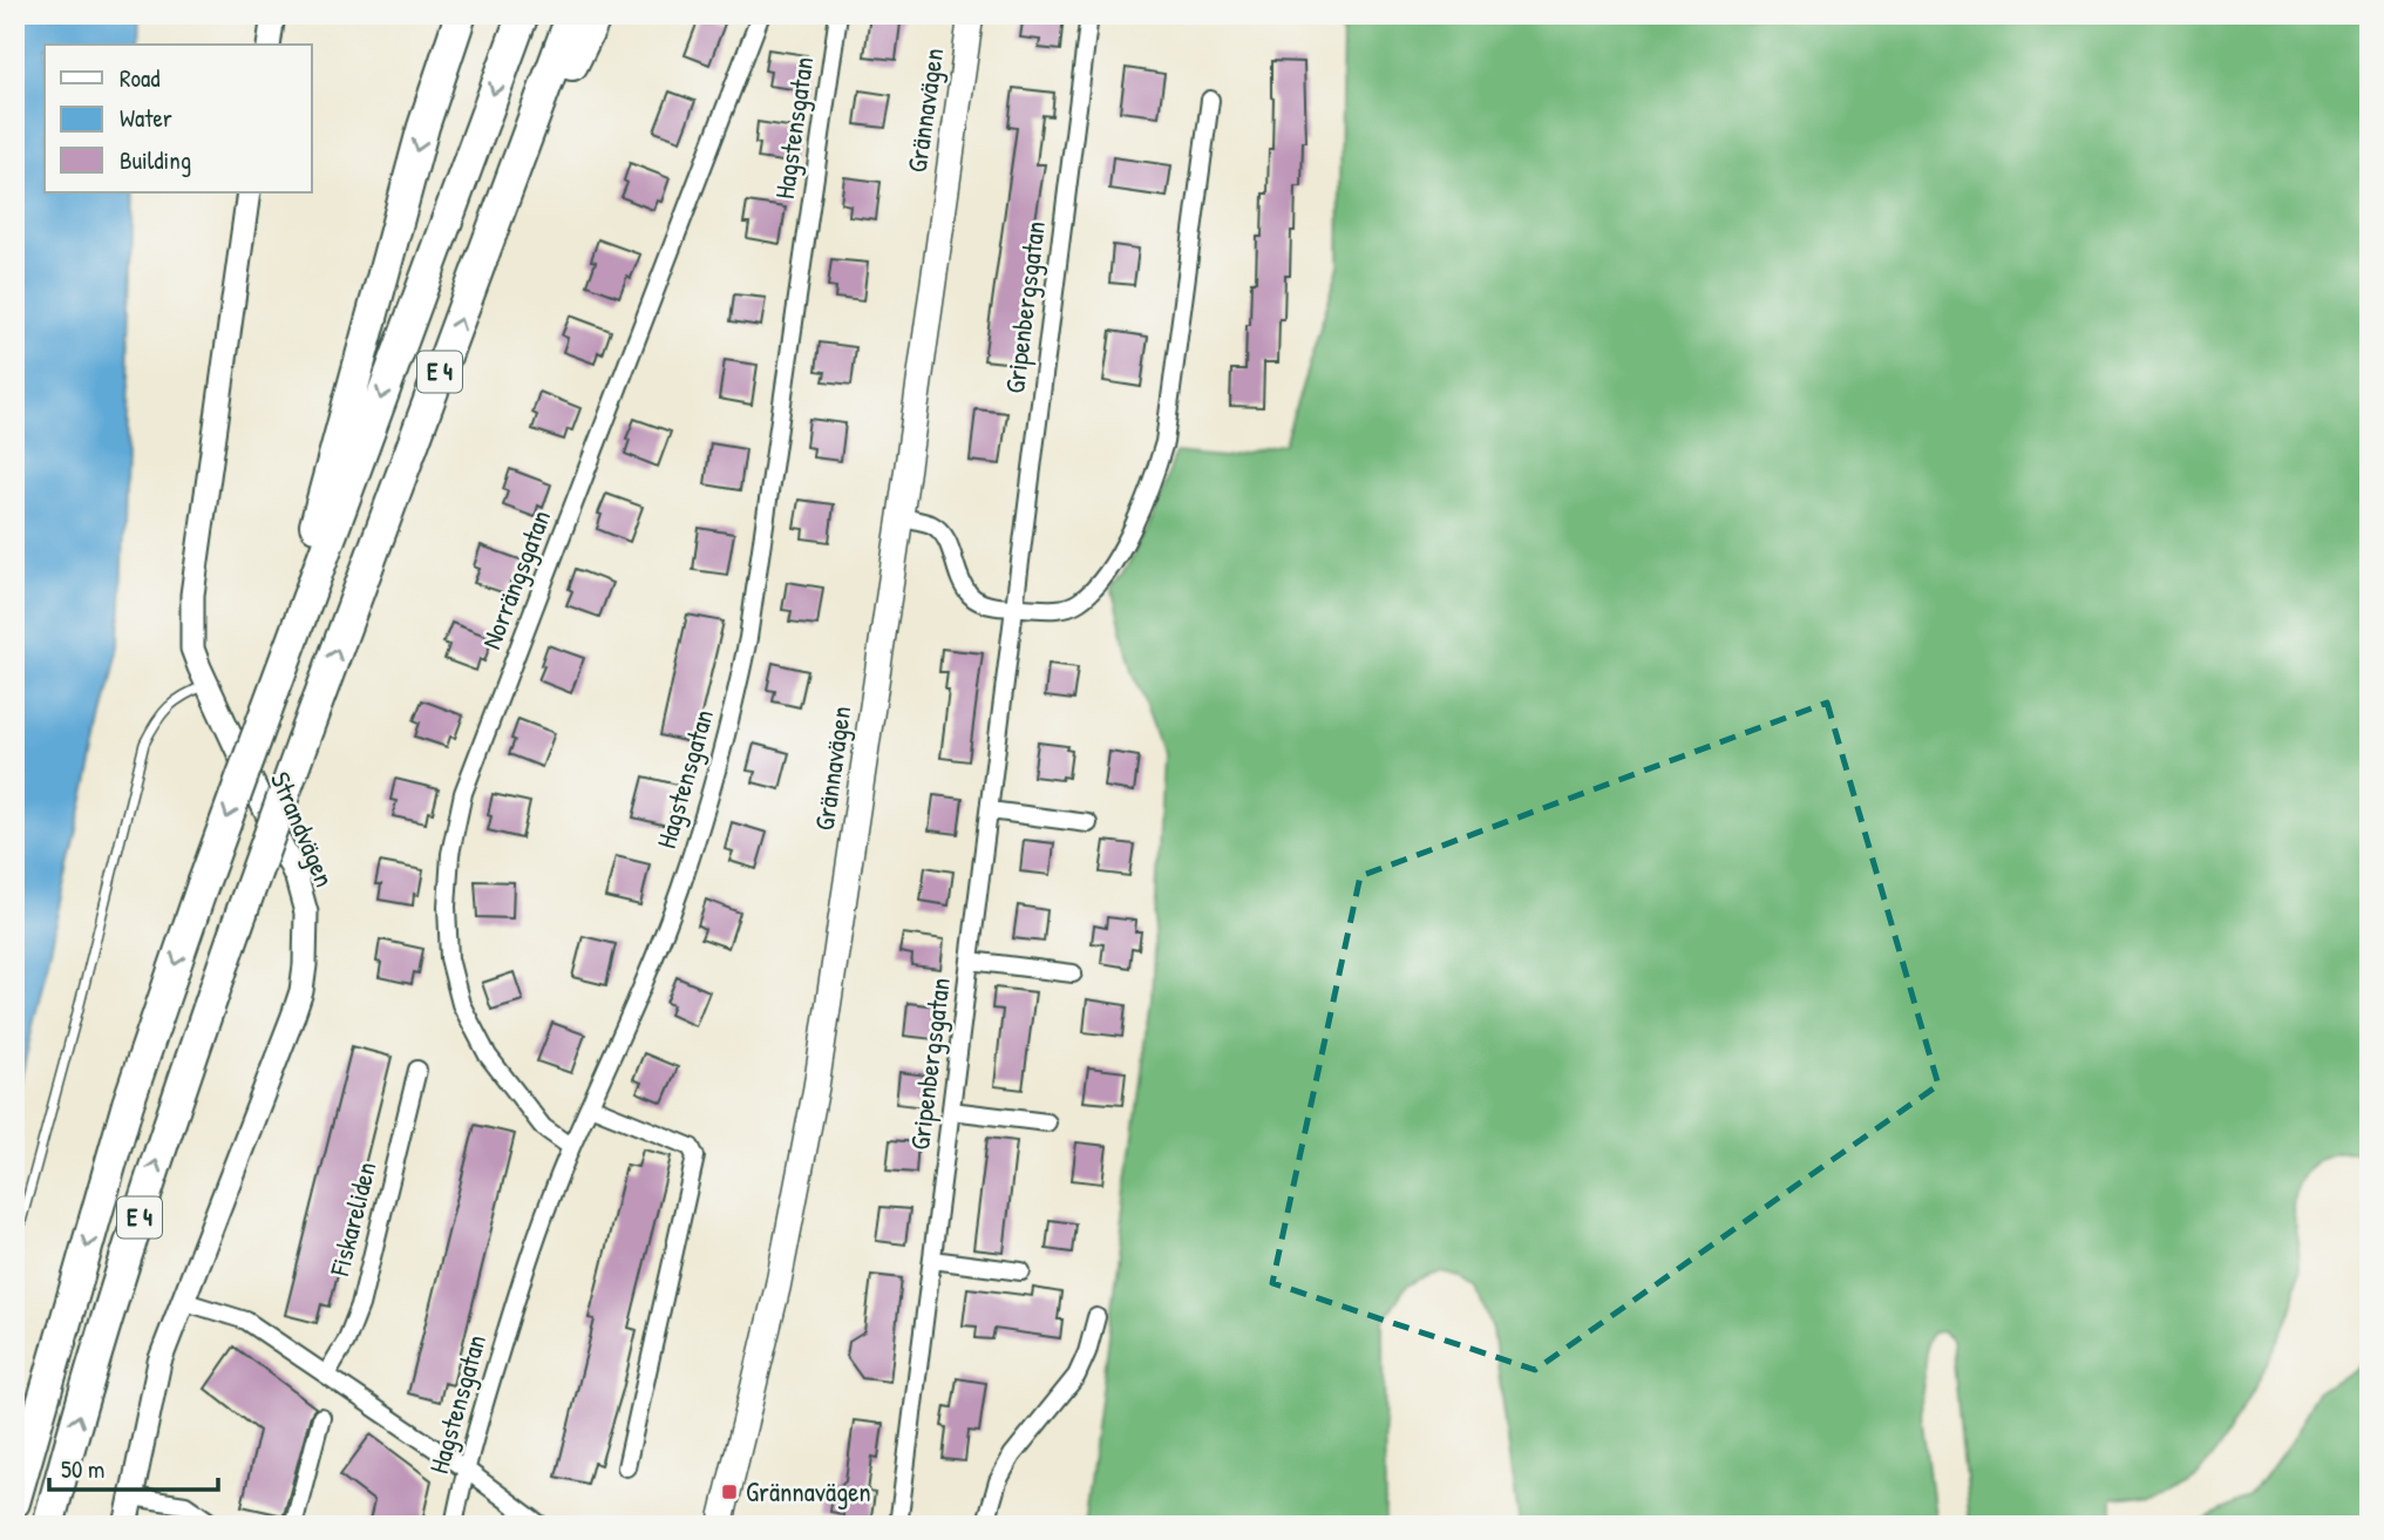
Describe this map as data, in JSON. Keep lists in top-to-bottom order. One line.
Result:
{"streets":{"highway":["E 4"],"main road":["Grännavägen"],"street":["Hagstensgatan","Gripenbergsgatan","Norrängsgatan","Strandvägen","Fiskareliden"]},"crossings":[["Hagstensgatan","Norrängsgatan"]],"places":{"transit":["Grännavägen"]},"legend":["Road","Water","Building"],"scale_bar":"50 m"}
